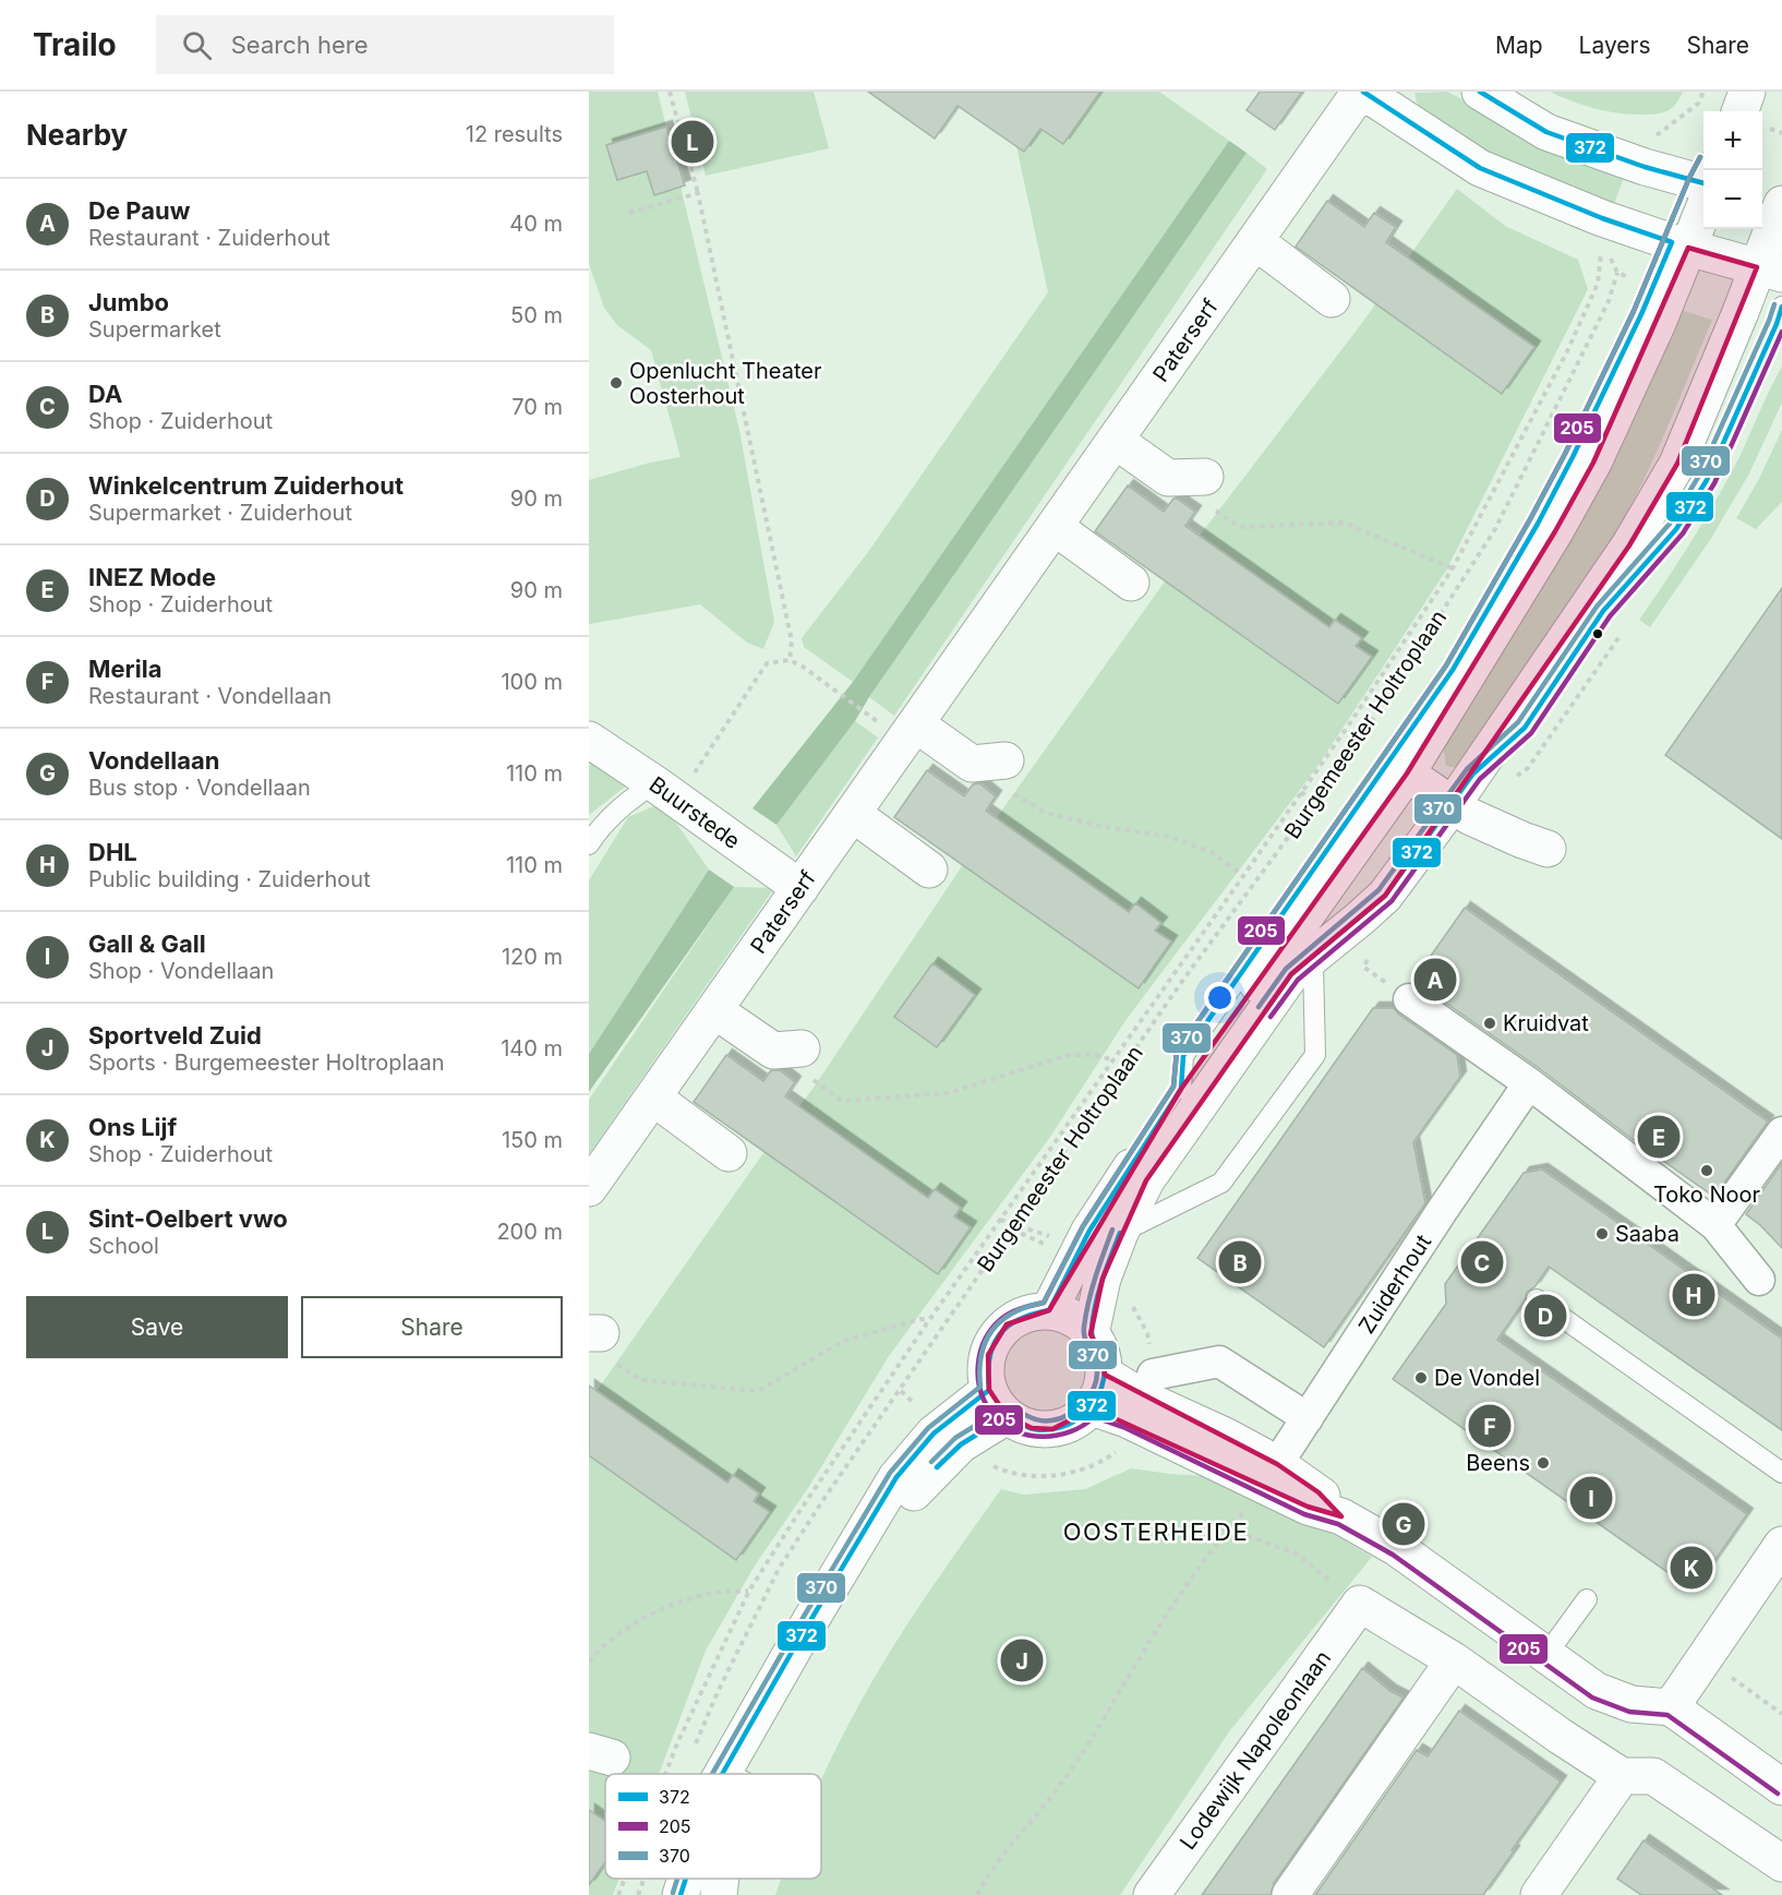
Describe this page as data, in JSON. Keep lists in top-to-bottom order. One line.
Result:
{"streets":{"street":["Paterserf","Burgemeester Holtroplaan","Buurstede","Zuiderhout","Lodewijk Napoleonlaan"]},"crossings":[["Paterserf","Buurstede"]],"districts":["OOSTERHEIDE"],"places":["Openlucht Theater Oosterhout","Kruidvat","Toko Noor","Saaba","De Vondel","Beens"],"lines":["transit line 372","transit line 205","transit line 370"],"legend":["372","205","370"],"page":{"header":"Trailo","search":"Search here","nav":["Map","Layers","Share"],"heading":["Nearby","12 results"],"map_buttons":["+","−"],"pins":["L","A","E","B","C","H","D","F","I","G","K","J"],"list":[{"mark":"A","name":"De Pauw","note":"Restaurant · Zuiderhout","value":"40 m"},{"mark":"B","name":"Jumbo","note":"Supermarket","value":"50 m"},{"mark":"C","name":"DA","note":"Shop · Zuiderhout","value":"70 m"},{"mark":"D","name":"Winkelcentrum Zuiderhout","note":"Supermarket · Zuiderhout","value":"90 m"},{"mark":"E","name":"INEZ Mode","note":"Shop · Zuiderhout","value":"90 m"},{"mark":"F","name":"Merila","note":"Restaurant · Vondellaan","value":"100 m"},{"mark":"G","name":"Vondellaan","note":"Bus stop · Vondellaan","value":"110 m"},{"mark":"H","name":"DHL","note":"Public building · Zuiderhout","value":"110 m"},{"mark":"I","name":"Gall & Gall","note":"Shop · Vondellaan","value":"120 m"},{"mark":"J","name":"Sportveld Zuid","note":"Sports · Burgemeester Holtroplaan","value":"140 m"},{"mark":"K","name":"Ons Lijf","note":"Shop · Zuiderhout","value":"150 m"},{"mark":"L","name":"Sint-Oelbert vwo","note":"School","value":"200 m"}],"buttons":["Save","Share"]}}
